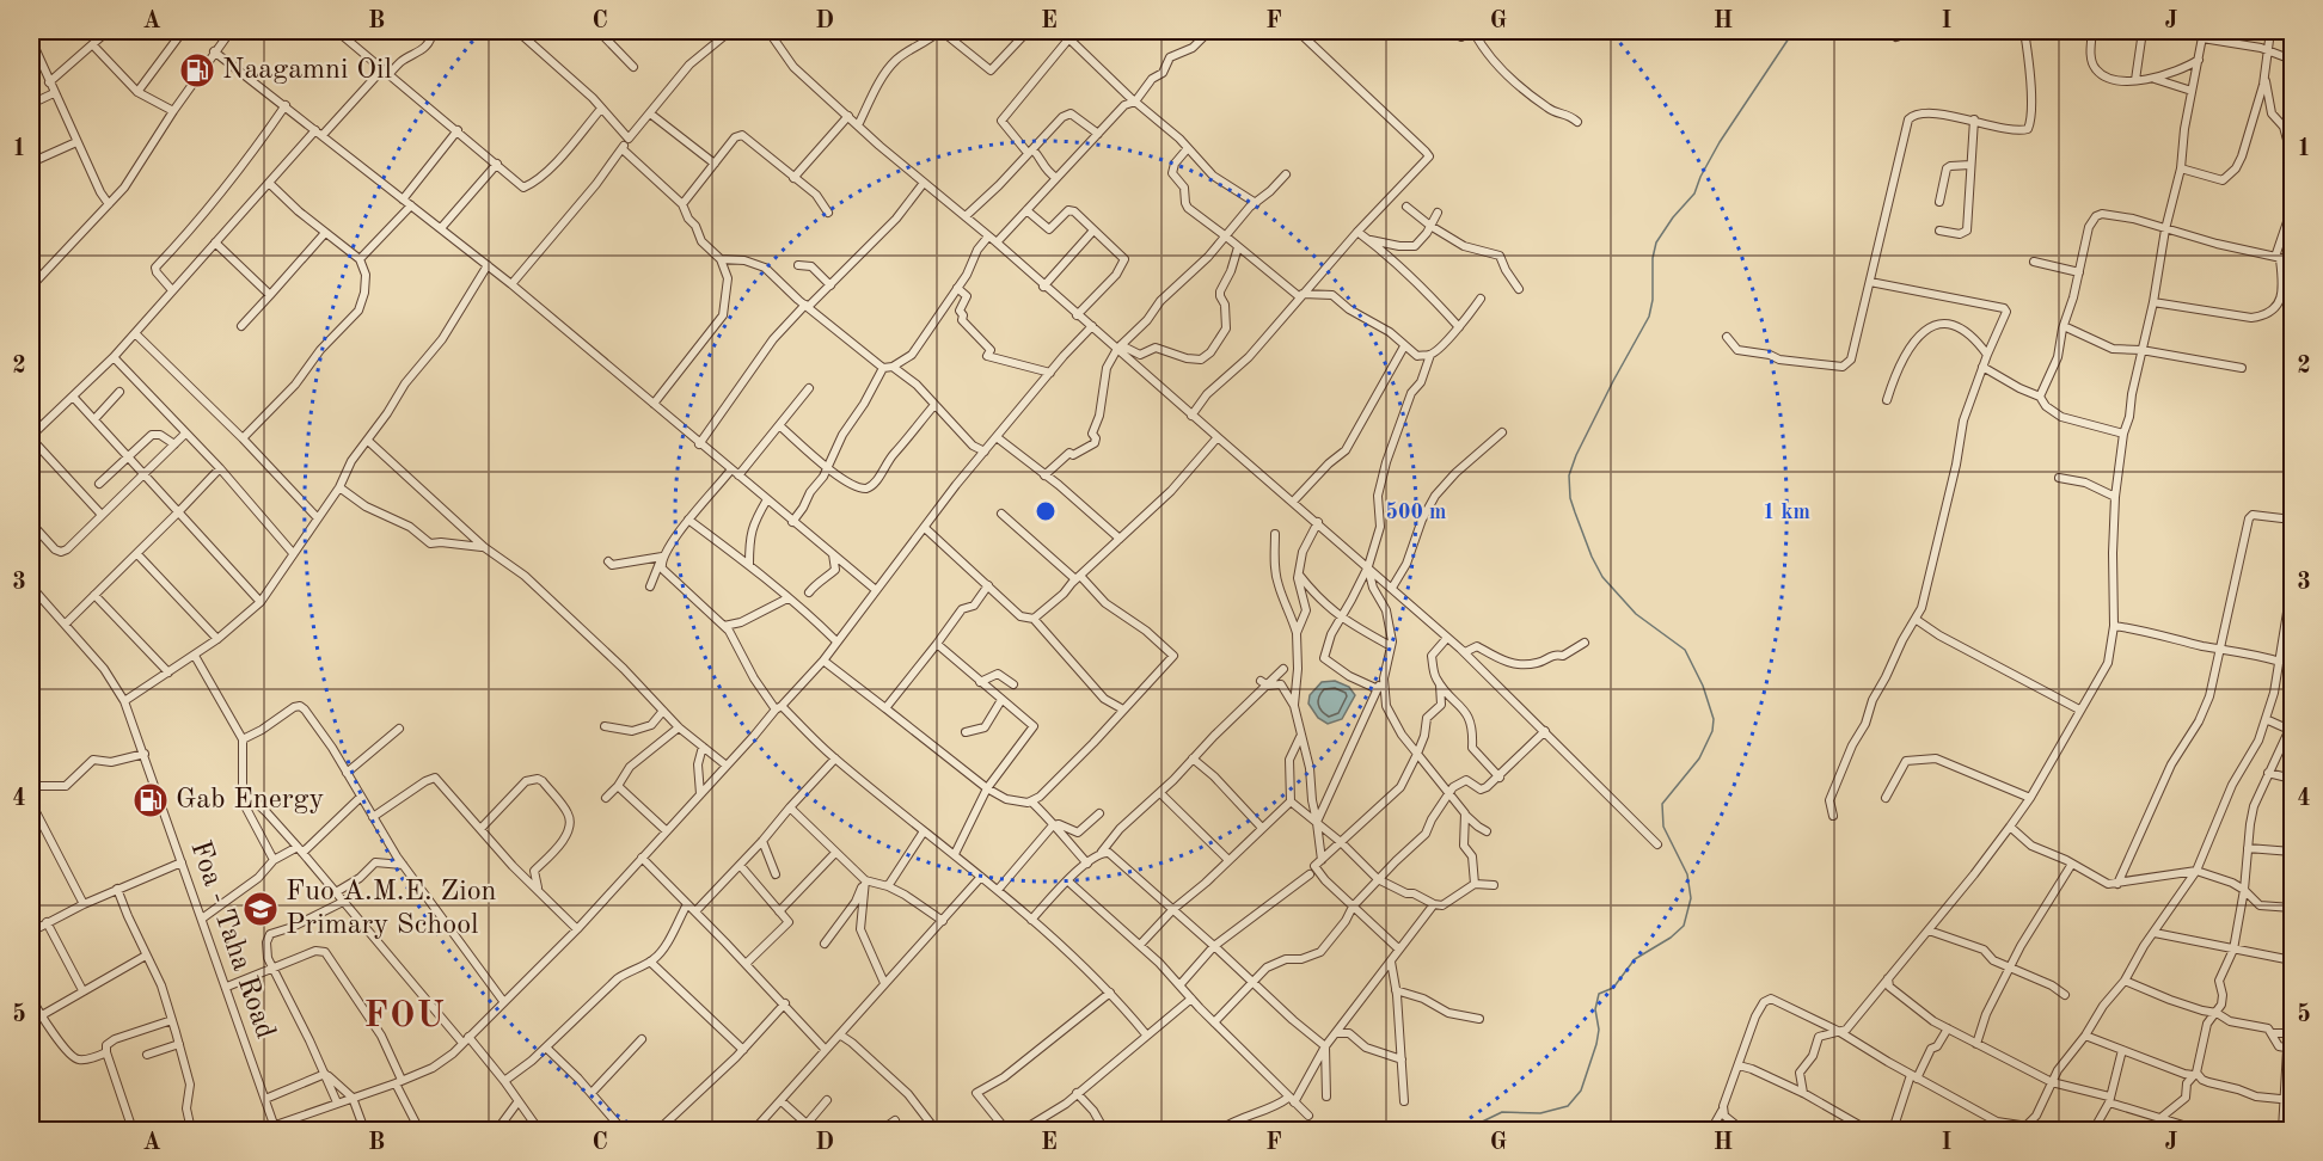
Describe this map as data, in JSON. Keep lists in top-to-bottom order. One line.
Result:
{"streets":{"street":["Foa - Taha Road"]},"districts":["FOU"],"places":{"fuel station":["Naagamni Oil","Gab Energy"],"school or university":["Fuo A.M.E. Zion Primary School"]},"grid":{"columns":["A","B","C","D","E","F","G","H","I","J"],"rows":["1","2","3","4","5"]},"rings":["500 m","1 km"]}
